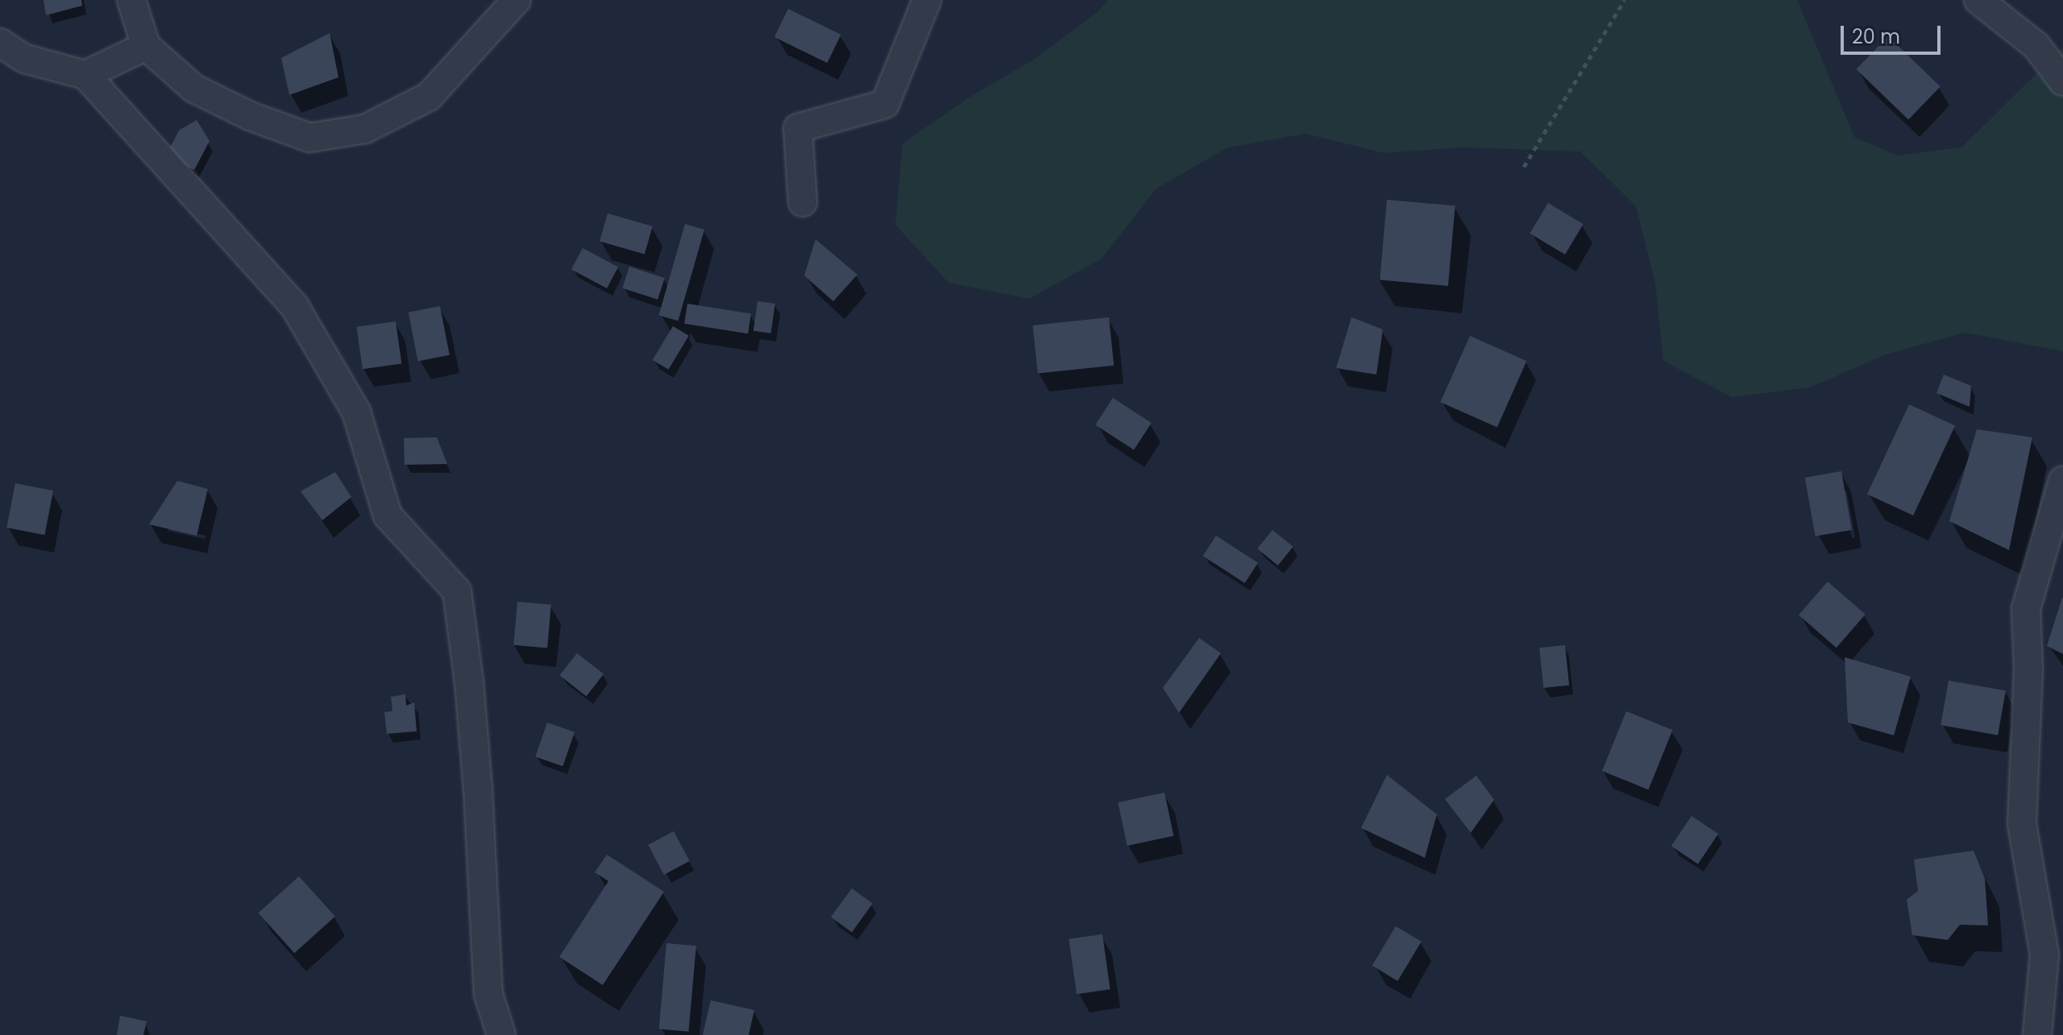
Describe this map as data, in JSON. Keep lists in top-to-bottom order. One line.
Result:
{"scale_bar":"20 m"}
